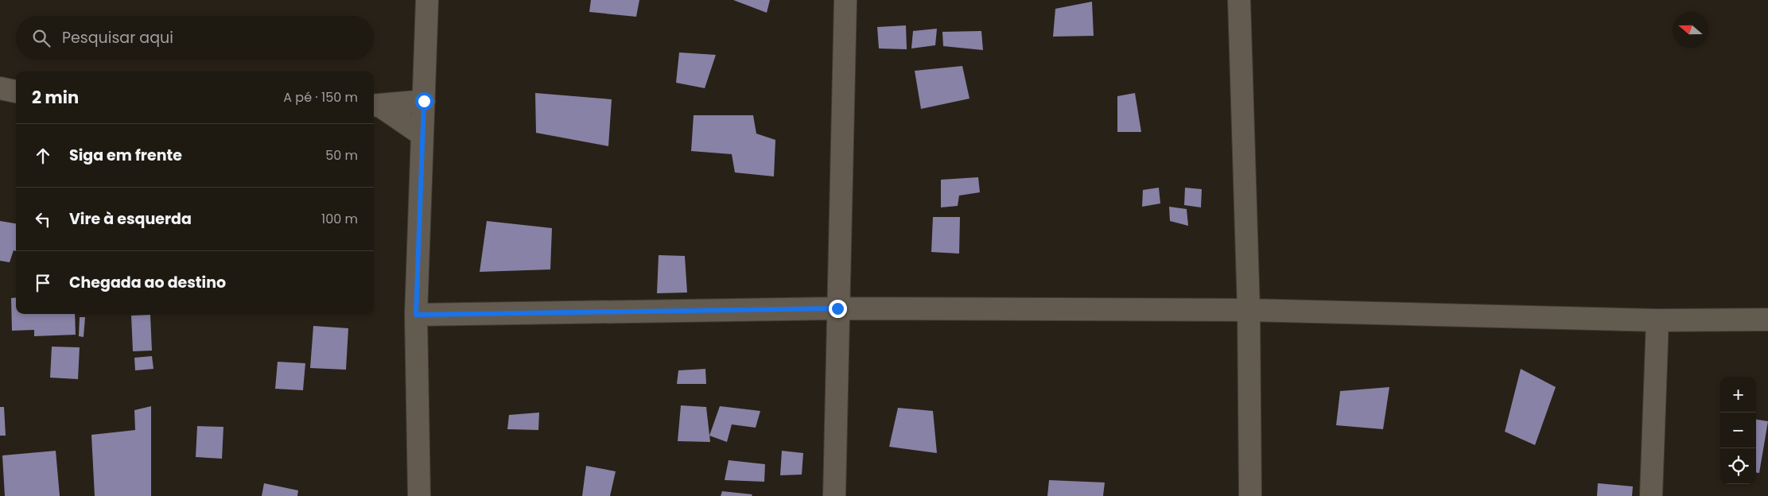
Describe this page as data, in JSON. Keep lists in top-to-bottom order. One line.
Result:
{"north":"left","page":{"search":"Pesquisar aqui","heading":["2 min","A pé · 150 m"],"list":[["Siga em frente","50 m"],["Vire à esquerda","100 m"],"Chegada ao destino"],"map_buttons":["+","−"]}}
